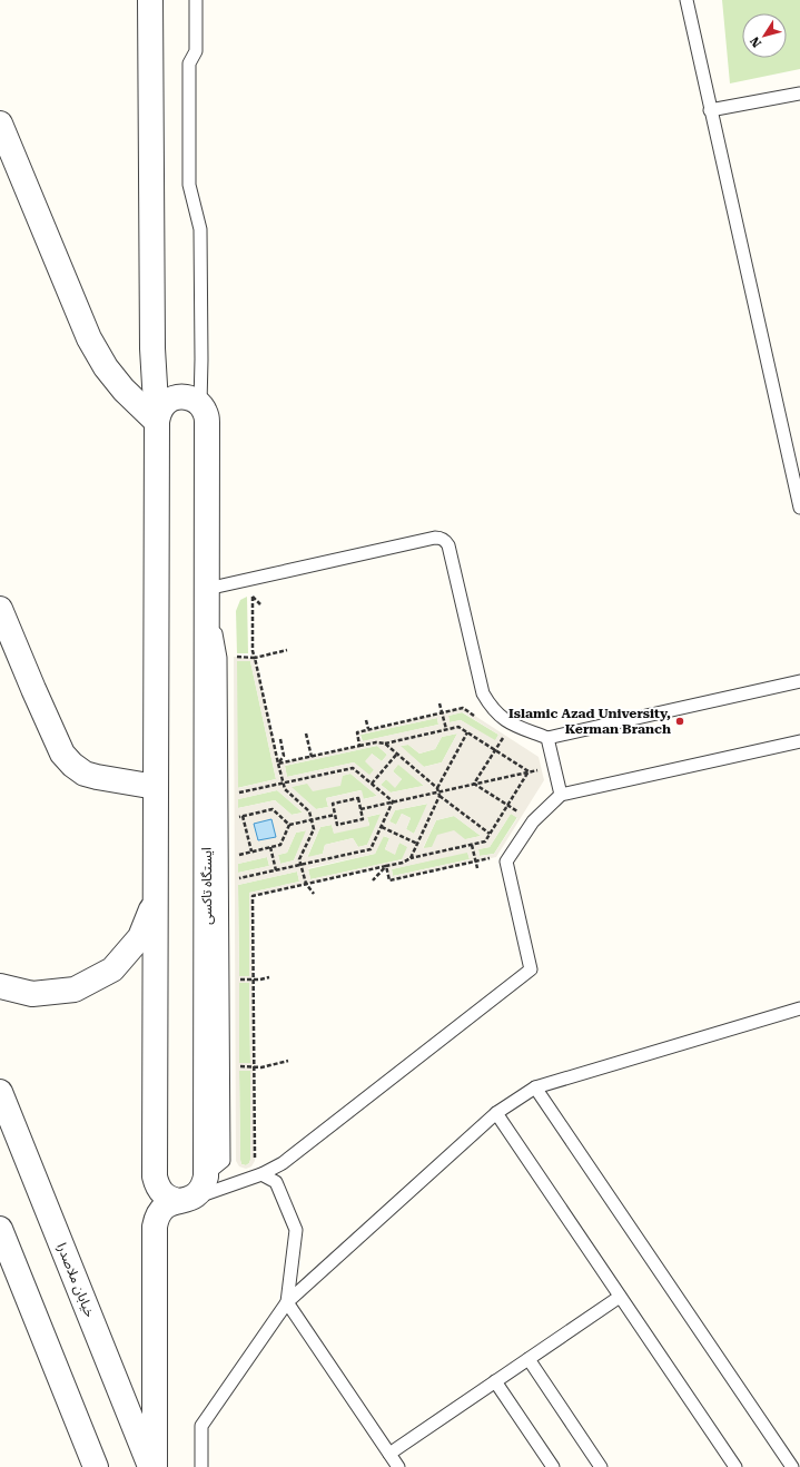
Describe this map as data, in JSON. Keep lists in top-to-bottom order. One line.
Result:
{"streets":{"street":["خیابان ملاصدرا"]},"places":["Islamic Azad University, Kerman Branch"],"north":"bottom left"}
